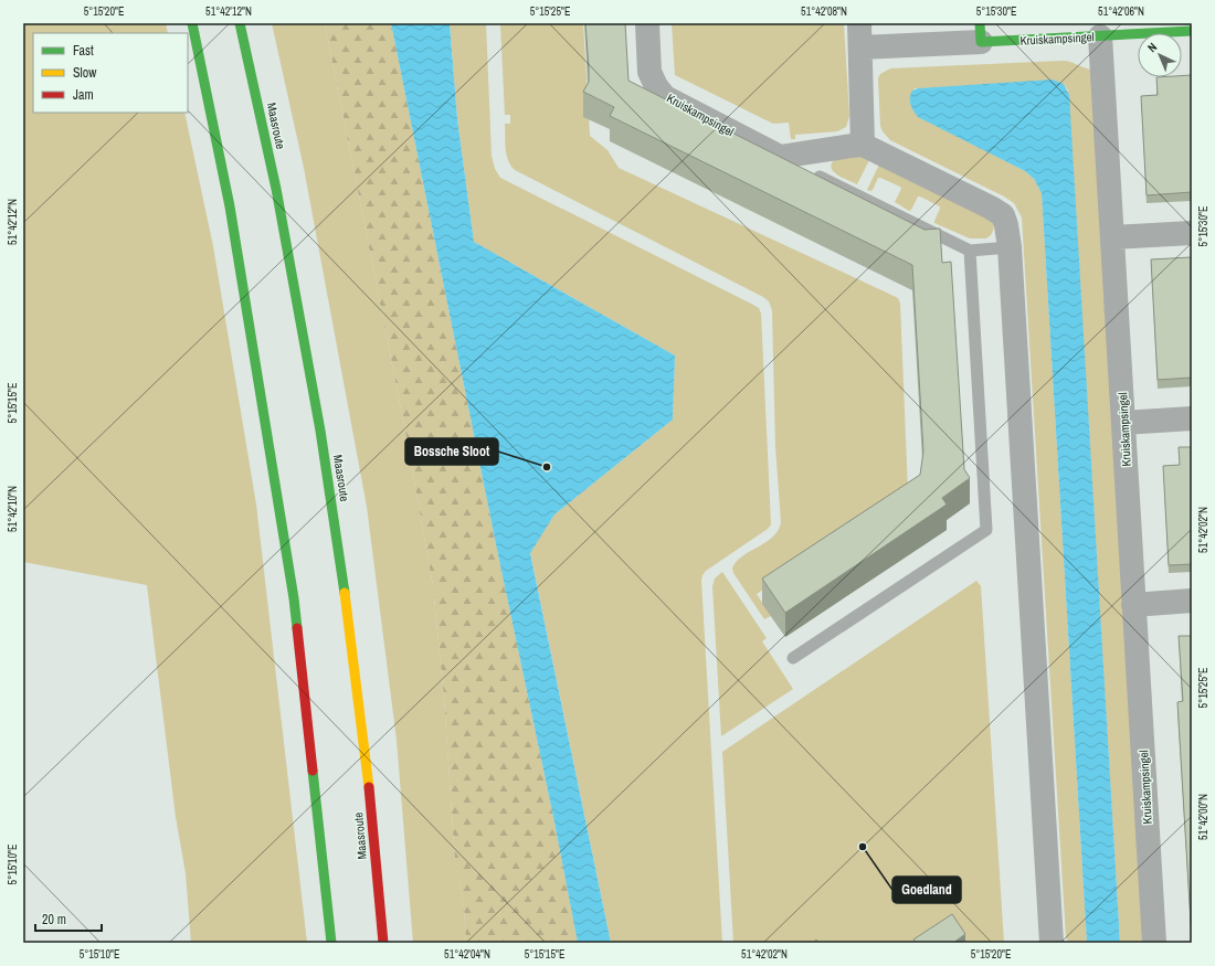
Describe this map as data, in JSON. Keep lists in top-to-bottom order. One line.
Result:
{"streets":{"main road":["Kruiskampsingel","Maasroute"]},"places":["Bossche Sloot","Goedland"],"legend":["Fast","Slow","Jam"],"scale_bar":"20 m","north":"top left","coordinates":["5°15'20\"E","51°42'12\"N","5°15'25\"E","51°42'08\"N","5°15'30\"E","51°42'06\"N","5°15'15\"E","51°42'10\"N","51°42'02\"N","51°42'00\"N","5°15'10\"E","51°42'04\"N"]}
